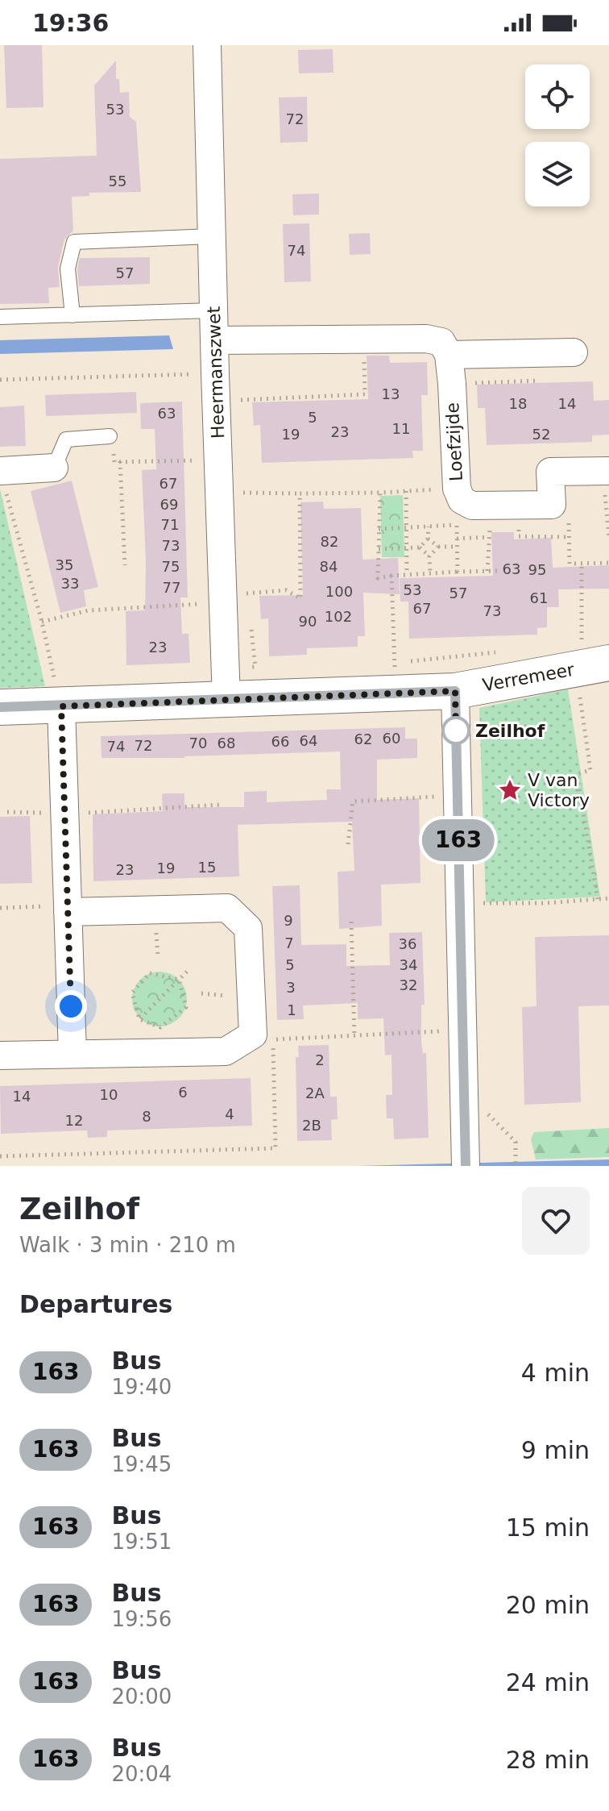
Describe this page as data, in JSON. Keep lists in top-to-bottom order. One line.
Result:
{"streets":{"street":["Heermanszwet","Loefzijde","Verremeer"]},"crossings":[["Heermanszwet","Verremeer"]],"places":{"other":["Zeilhof"],"place":["V van Victory"]},"lines":["bus line 163"],"house_numbers":["53","72","55","74","57","13","18","14","63","5","11","23","19","52","67","69","71","82","73","35","75","84","63","95","33","77","53","100","57","61","67","73","102","90","23","60","62","64","66","70","68","72","74","15","19","23","9","7","36","5","34","32","3","1","2","6","2A","10","14","4","8","12","2B"],"page":{"status":"19:36","on_map":"163","heading":[["Zeilhof","Walk · 3 min · 210 m"],"Departures"],"list":[{"mark":"163","name":"Bus","note":"19:40","value":"4 min"},{"mark":"163","name":"Bus","note":"19:45","value":"9 min"},{"mark":"163","name":"Bus","note":"19:51","value":"15 min"},{"mark":"163","name":"Bus","note":"19:56","value":"20 min"},{"mark":"163","name":"Bus","note":"20:00","value":"24 min"},{"mark":"163","name":"Bus","note":"20:04","value":"28 min"}]}}
